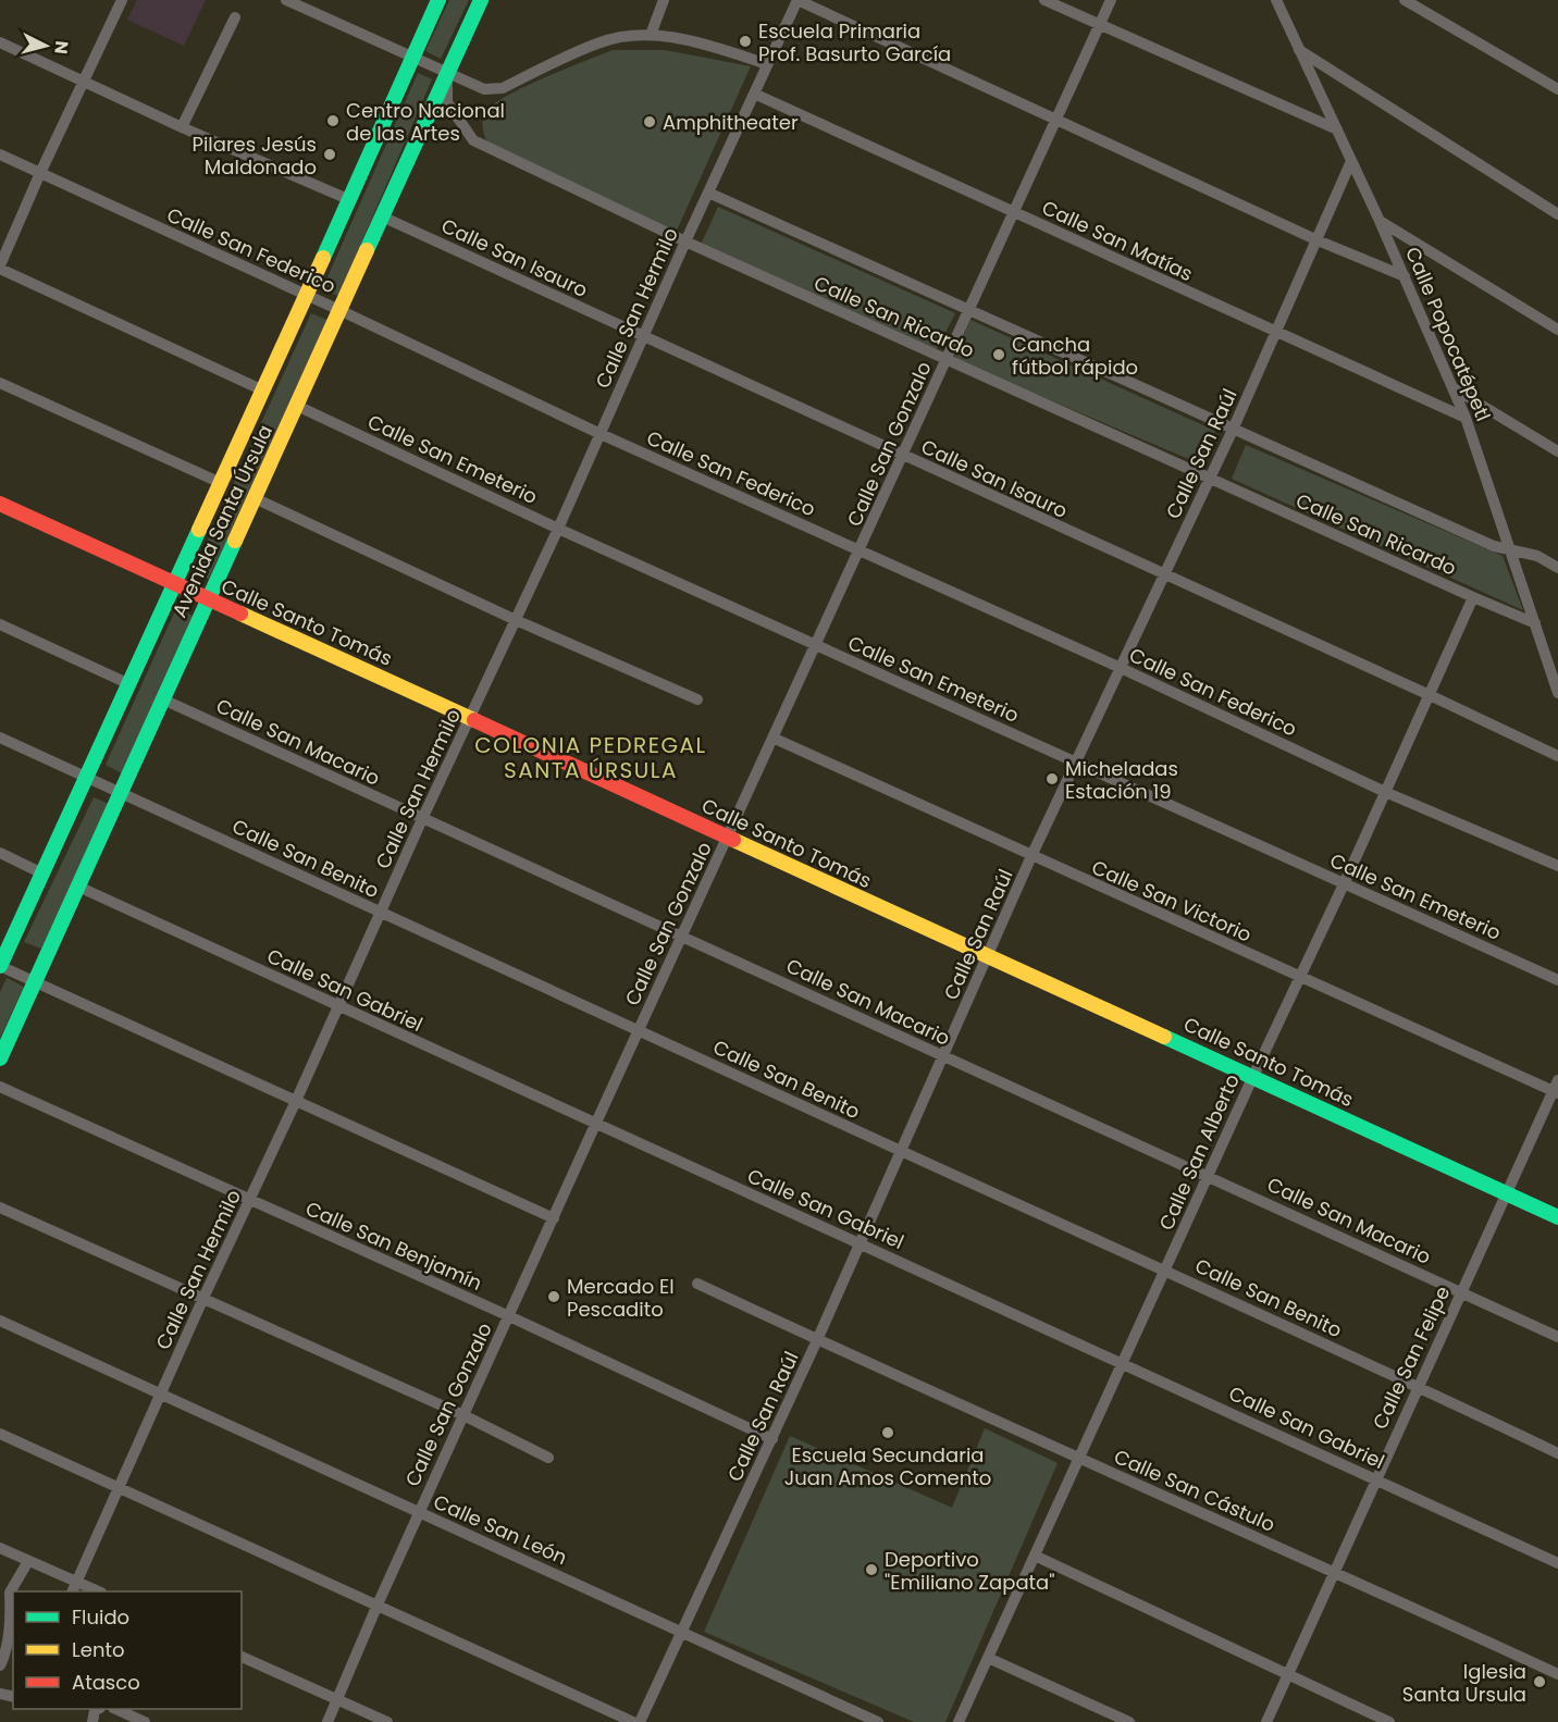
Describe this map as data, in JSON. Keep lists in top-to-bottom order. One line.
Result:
{"streets":{"street":["Calle San Matías","Calle San Federico","Calle San Isauro","Calle San Hermilo","Calle San Ricardo","Calle Popocatépetl","Calle San Gonzalo","Calle San Raúl","Calle San Emeterio","Avenida Santa Úrsula","Calle Santo Tomás","Calle San Macario","Calle San Benito","Calle San Victorio","Calle San Gabriel","Calle San Alberto","Calle San Benjamín","Calle San Felipe","Calle San Cástulo","Calle San León"]},"crossings":[["Calle San Matías","Calle San Hermilo"],["Calle San Matías","Calle Popocatépetl"],["Calle San Matías","Calle San Gonzalo"],["Calle San Matías","Calle San Raúl"],["Calle San Federico","Calle San Hermilo"],["Calle San Federico","Calle San Gonzalo"],["Calle San Federico","Calle San Raúl"],["Calle San Federico","Avenida Santa Úrsula"],["Calle San Federico","Calle San Alberto"],["Calle San Isauro","Calle San Hermilo"],["Calle San Isauro","Calle San Gonzalo"],["Calle San Isauro","Calle San Raúl"],["Calle San Isauro","Avenida Santa Úrsula"],["Calle San Isauro","Calle San Alberto"],["Calle San Hermilo","Calle San Ricardo"],["Calle San Hermilo","Calle San Emeterio"],["Calle San Hermilo","Calle Santo Tomás"],["Calle San Hermilo","Calle San Macario"],["Calle San Hermilo","Calle San Benito"],["Calle San Hermilo","Calle San Gabriel"],["Calle San Hermilo","Calle San Benjamín"],["Calle San Hermilo","Calle San León"],["Calle San Ricardo","Calle Popocatépetl"],["Calle San Ricardo","Calle San Gonzalo"],["Calle San Ricardo","Calle San Raúl"],["Calle San Ricardo","Avenida Santa Úrsula"],["Calle San Ricardo","Calle San Alberto"],["Calle Popocatépetl","Calle San Raúl"],["Calle San Gonzalo","Calle San Emeterio"],["Calle San Gonzalo","Calle Santo Tomás"],["Calle San Gonzalo","Calle San Macario"],["Calle San Gonzalo","Calle San Benito"],["Calle San Gonzalo","Calle San Victorio"],["Calle San Gonzalo","Calle San Gabriel"],["Calle San Gonzalo","Calle San Benjamín"],["Calle San Gonzalo","Calle San León"],["Calle San Raúl","Calle San Emeterio"],["Calle San Raúl","Calle Santo Tomás"],["Calle San Raúl","Calle San Macario"],["Calle San Raúl","Calle San Benito"],["Calle San Raúl","Calle San Victorio"],["Calle San Raúl","Calle San Gabriel"],["Calle San Raúl","Calle San Benjamín"],["Calle San Raúl","Calle San Cástulo"],["Calle San Raúl","Calle San León"],["Calle San Emeterio","Avenida Santa Úrsula"],["Calle San Emeterio","Calle San Alberto"],["Avenida Santa Úrsula","Calle Santo Tomás"],["Avenida Santa Úrsula","Calle San Macario"],["Avenida Santa Úrsula","Calle San Benito"],["Avenida Santa Úrsula","Calle San Gabriel"],["Calle Santo Tomás","Calle San Alberto"],["Calle Santo Tomás","Calle San Felipe"],["Calle San Macario","Calle San Alberto"],["Calle San Macario","Calle San Felipe"],["Calle San Benito","Calle San Alberto"],["Calle San Benito","Calle San Felipe"],["Calle San Victorio","Calle San Alberto"],["Calle San Victorio","Calle San Felipe"],["Calle San Gabriel","Calle San Alberto"],["Calle San Gabriel","Calle San Felipe"],["Calle San Alberto","Calle San Cástulo"],["Calle San Felipe","Calle San Cástulo"]],"districts":["COLONIA PEDREGAL SANTA ÚRSULA"],"places":["Escuela Primaria Prof. Basurto García","Centro Nacional de las Artes","Amphitheater","Pilares Jesús Maldonado","Cancha fútbol rápido","Micheladas Estación 19","Mercado El Pescadito","Escuela Secundaria Juan Amos Comento","Deportivo \"Emiliano Zapata\"","Iglesia Santa Ursula"],"legend":["Fluido","Lento","Atasco"],"north":"right"}
